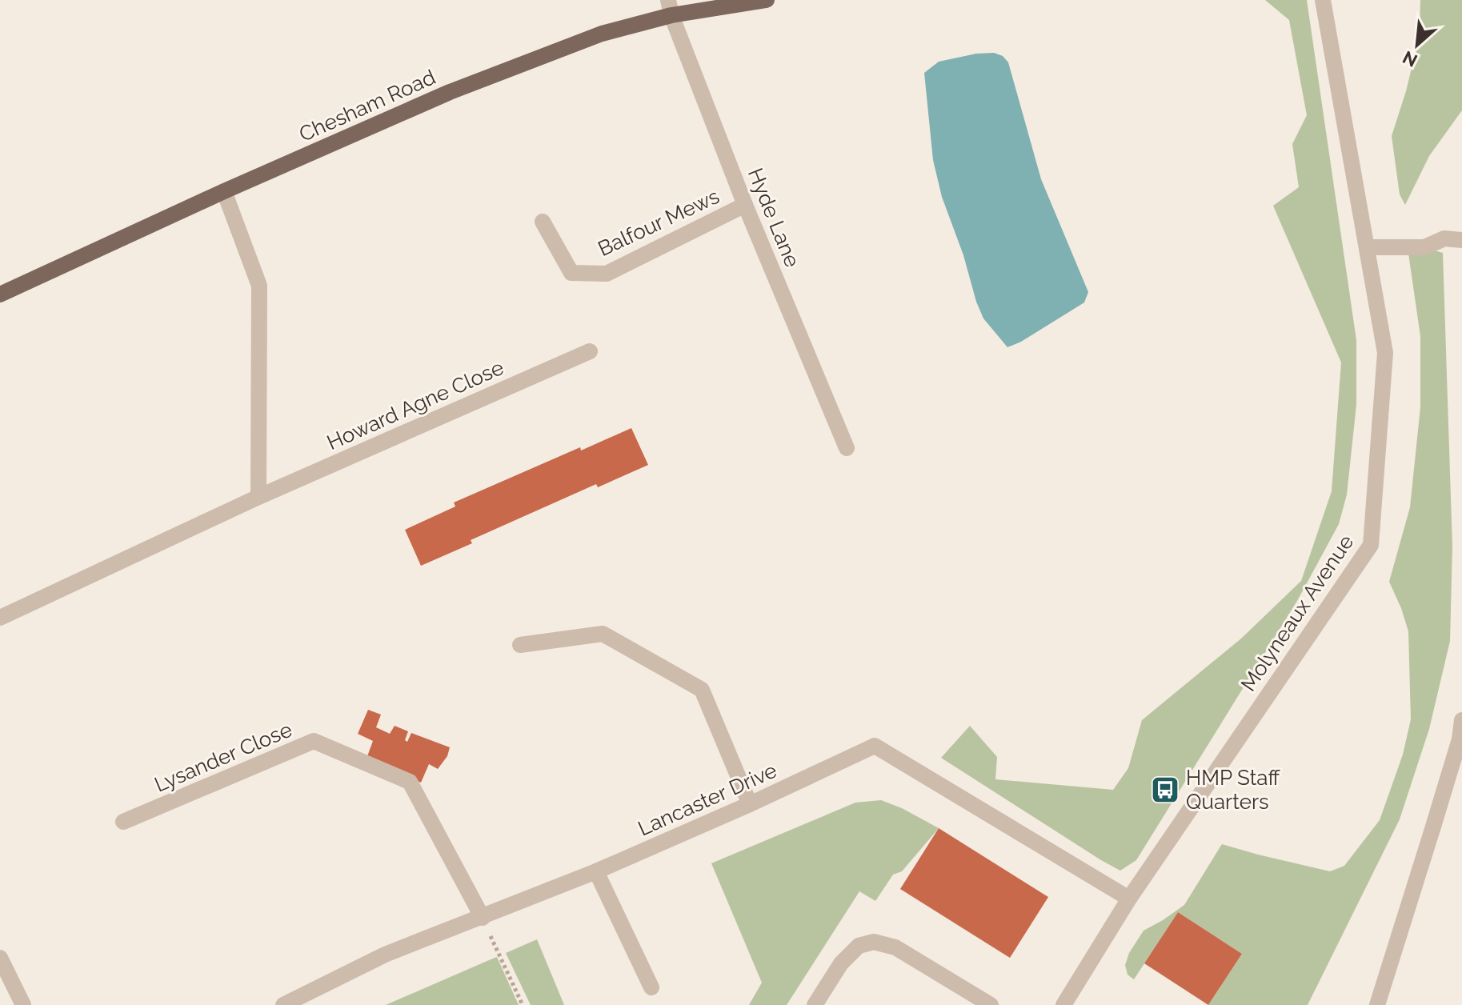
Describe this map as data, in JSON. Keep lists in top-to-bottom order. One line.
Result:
{"streets":{"main road":["Chesham Road"],"street":["Hyde Lane","Balfour Mews","Howard Agne Close","Molyneaux Avenue","Lysander Close","Lancaster Drive"]},"crossings":[["Chesham Road","Hyde Lane"],["Hyde Lane","Balfour Mews"],["Molyneaux Avenue","Lancaster Drive"],["Lysander Close","Lancaster Drive"]],"places":{"bus stop":["HMP Staff Quarters"]},"north":"bottom left"}
